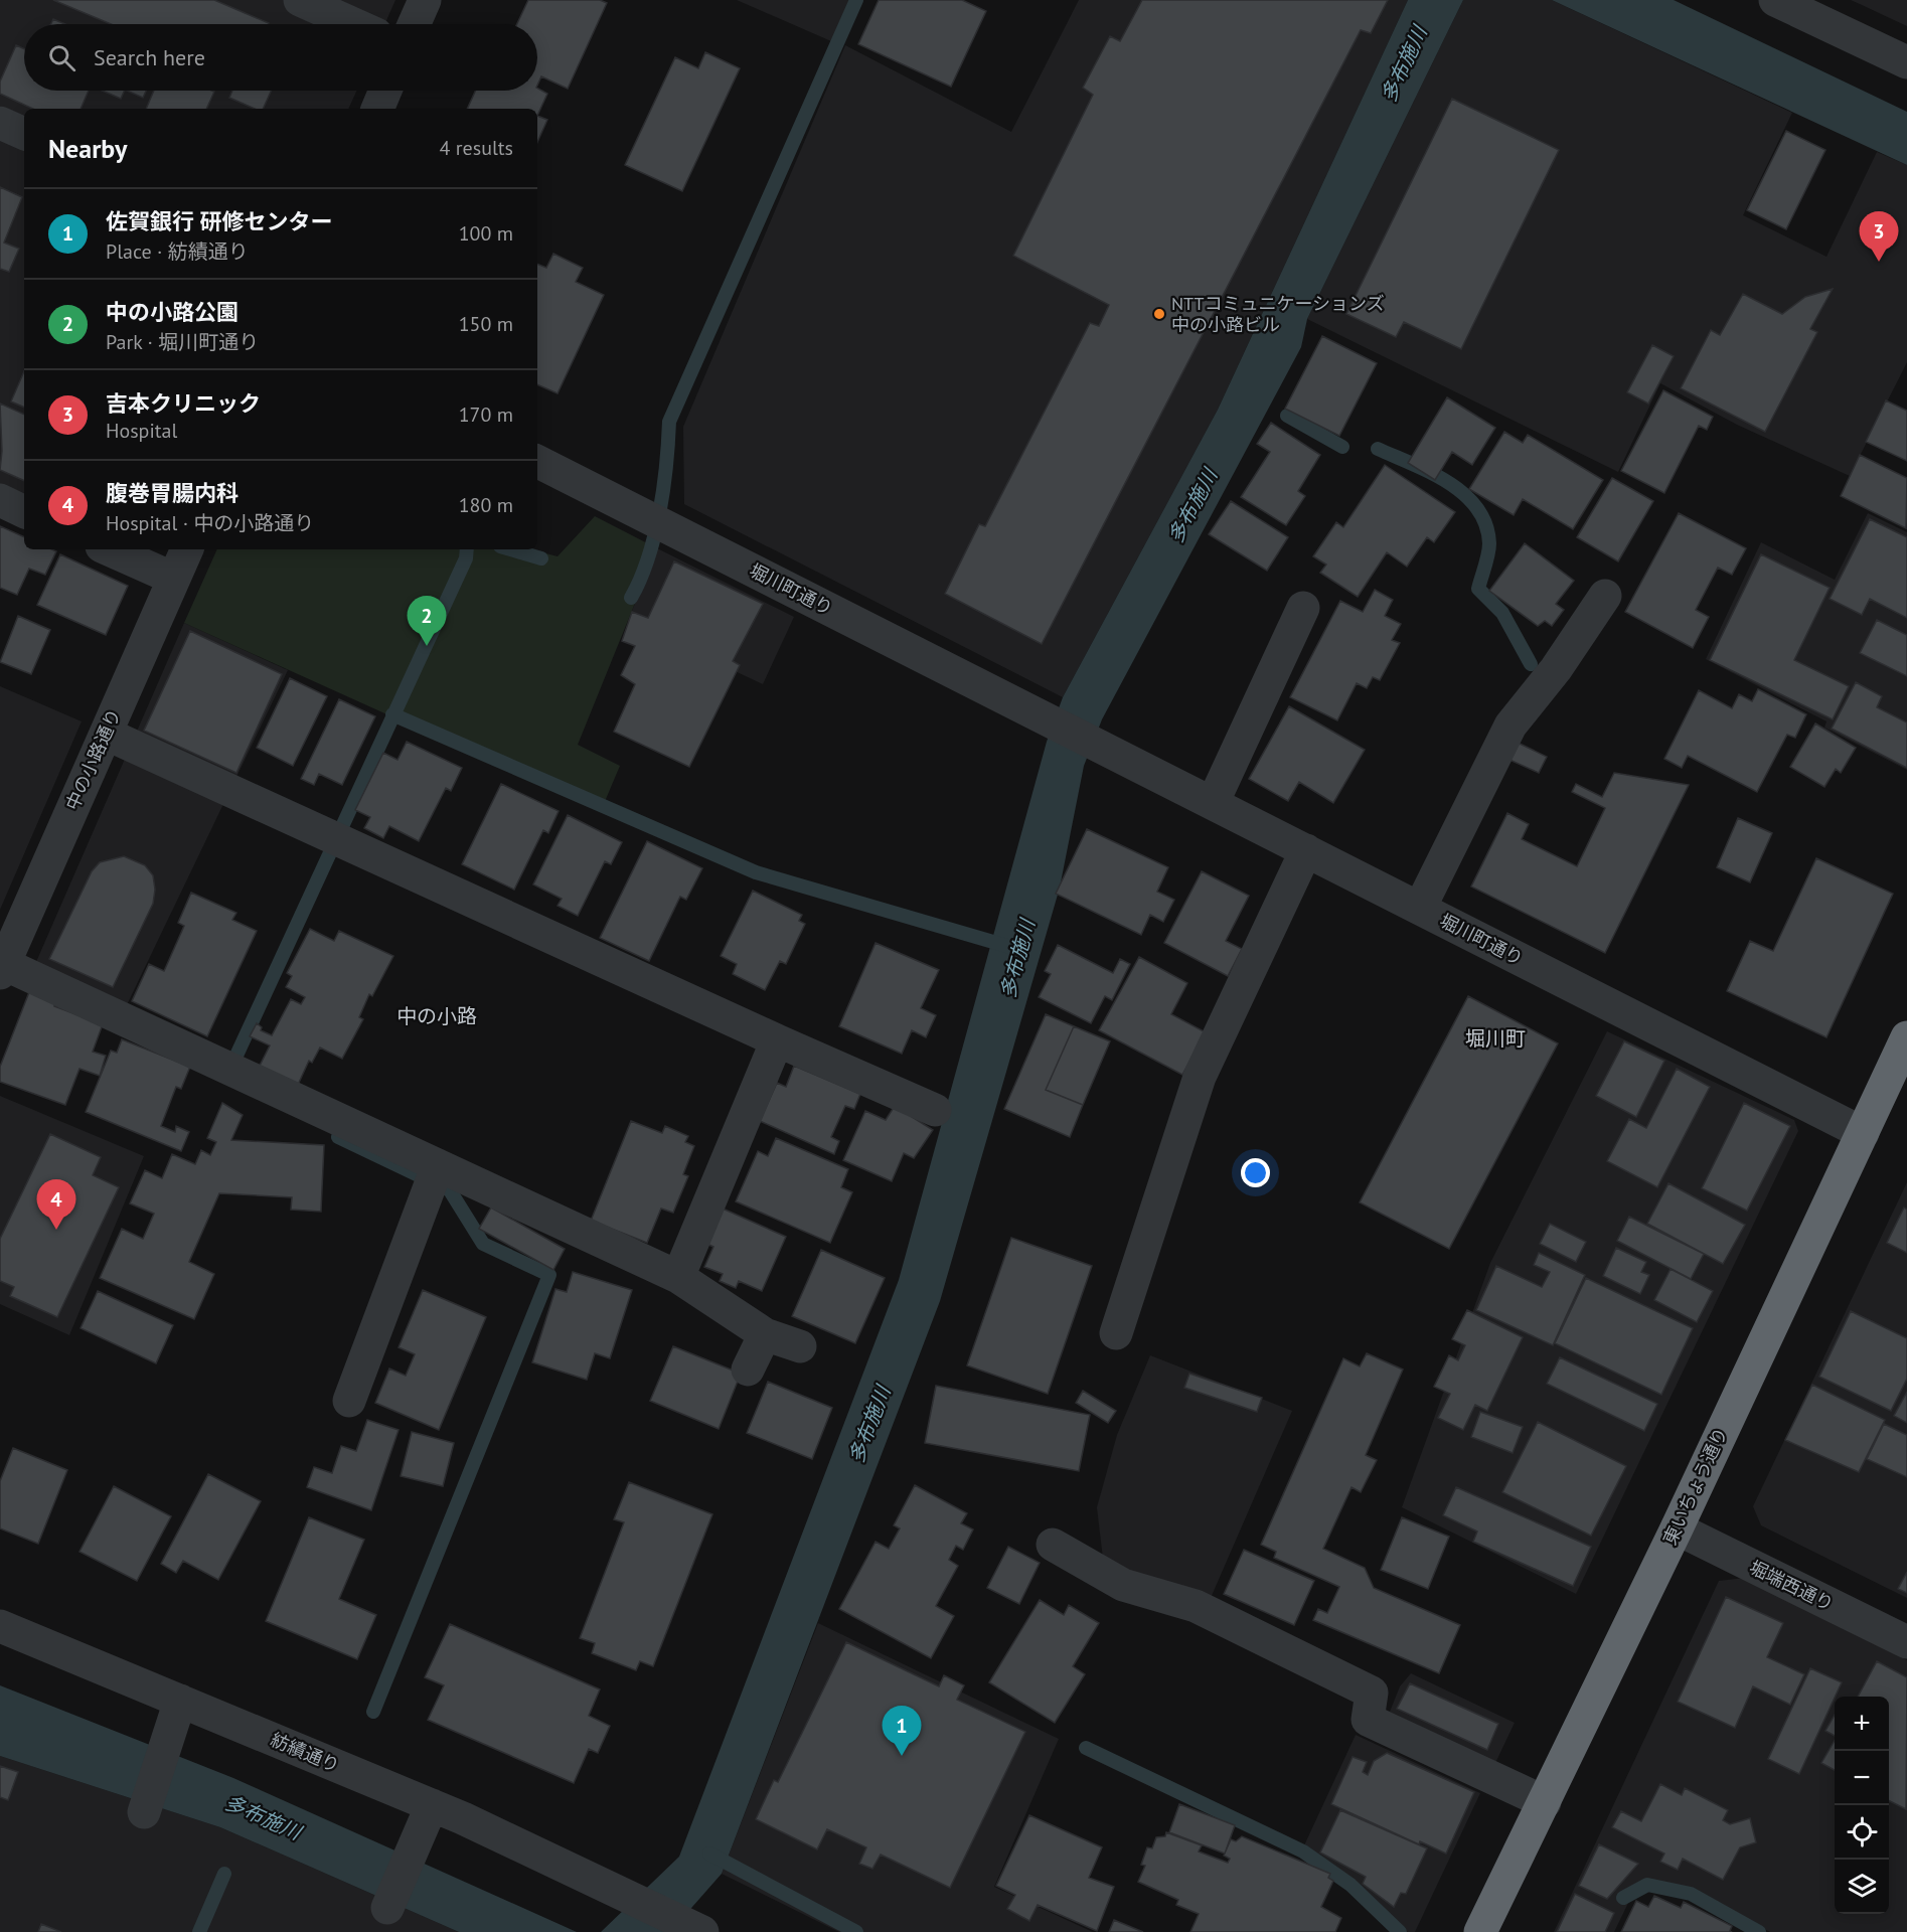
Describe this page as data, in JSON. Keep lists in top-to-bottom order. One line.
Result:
{"streets":{"highway":["東いちょう通り"],"street":["堀川町通り","中の小路通り","堀端西通り","紡績通り"]},"crossings":[["堀川町通り","東いちょう通り"],["東いちょう通り","堀端西通り"]],"districts":["中の小路","堀川町"],"water":["多布施川"],"places":["NTTコミュニケーションズ 中の小路ビル"],"page":{"search":"Search here","heading":["Nearby","4 results"],"list":[{"mark":"1","name":"佐賀銀行 研修センター","note":"Place · 紡績通り","value":"100 m"},{"mark":"2","name":"中の小路公園","note":"Park · 堀川町通り","value":"150 m"},{"mark":"3","name":"吉本クリニック","note":"Hospital","value":"170 m"},{"mark":"4","name":"腹巻胃腸内科","note":"Hospital · 中の小路通り","value":"180 m"}],"pins":["3","2","4","1"],"map_buttons":["+","−"]}}
